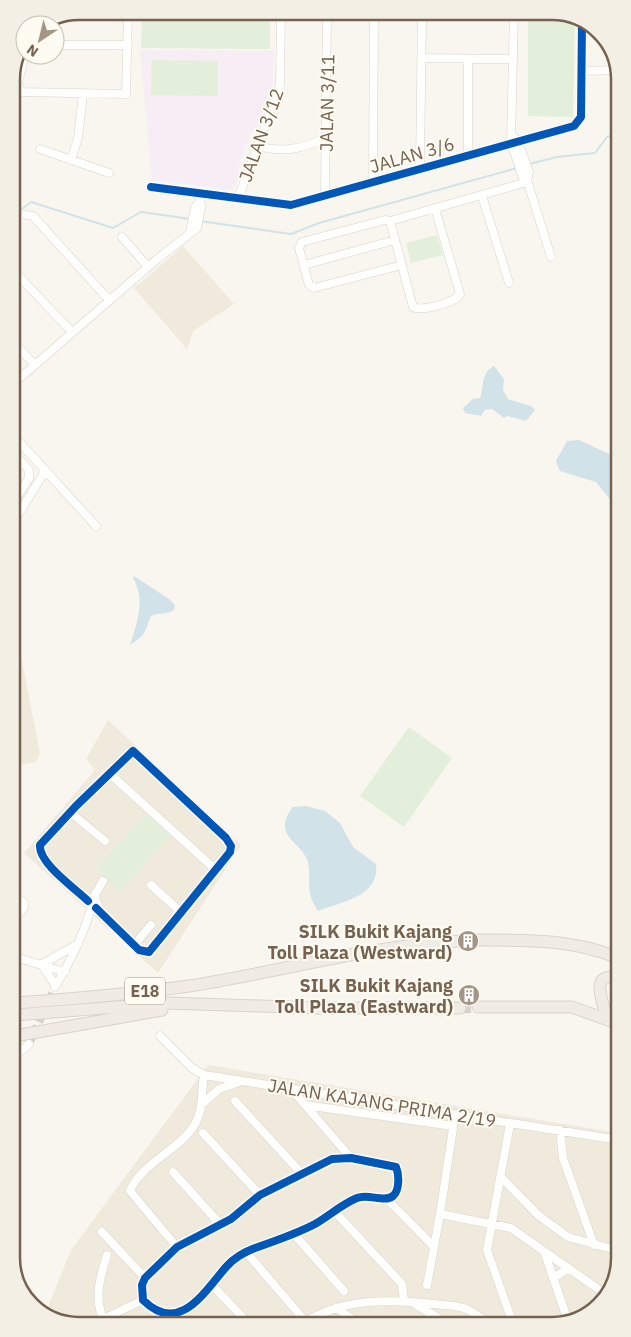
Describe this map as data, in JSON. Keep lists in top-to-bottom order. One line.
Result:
{"streets":{"highway":["E18"],"street":["JALAN 3/11","JALAN 3/12","JALAN 3/6","JALAN KAJANG PRIMA 2/19"]},"crossings":[["JALAN 3/11","JALAN 3/6"],["JALAN 3/12","JALAN 3/6"]],"places":{"building":["SILK Bukit Kajang Toll Plaza (Westward)","SILK Bukit Kajang Toll Plaza (Eastward)"]},"north":"bottom left"}
